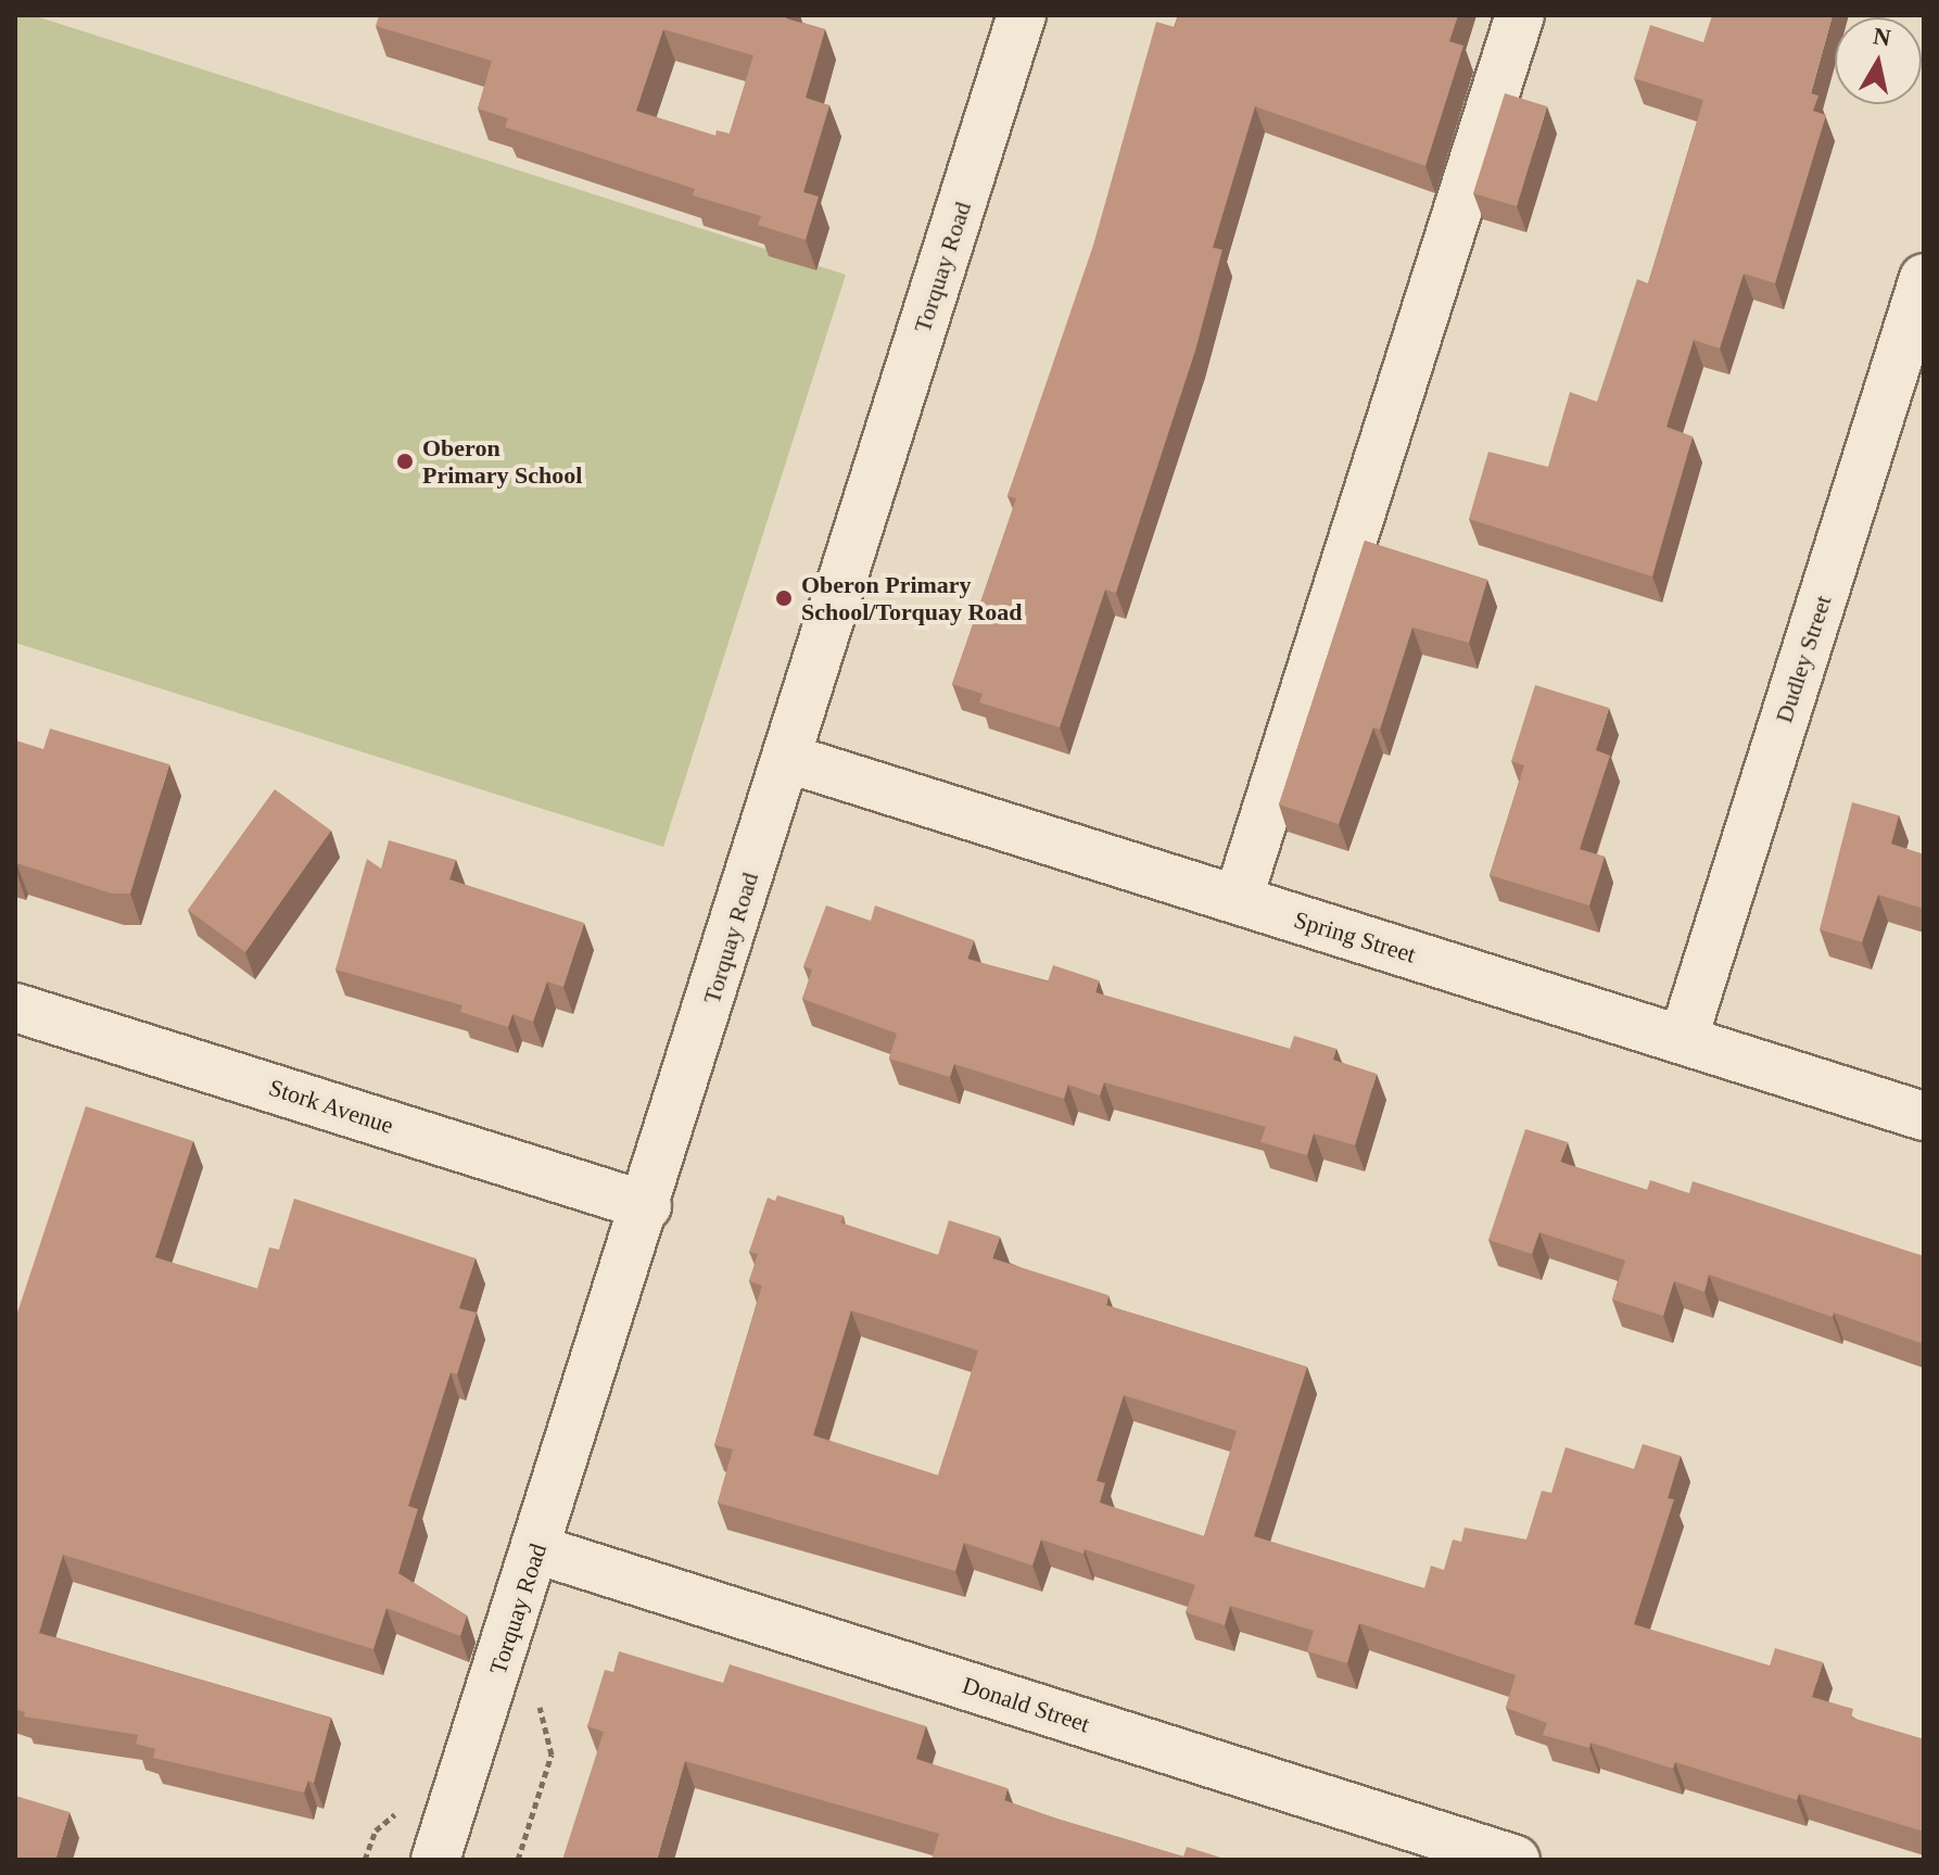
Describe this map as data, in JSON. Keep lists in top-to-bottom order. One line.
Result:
{"streets":{"street":["Torquay Road","Dudley Street","Spring Street","Stork Avenue","Donald Street"]},"crossings":[["Torquay Road","Spring Street"],["Torquay Road","Stork Avenue"],["Torquay Road","Donald Street"],["Dudley Street","Spring Street"]],"places":["Oberon Primary School","Oberon Primary School/Torquay Road"],"north":"top"}
